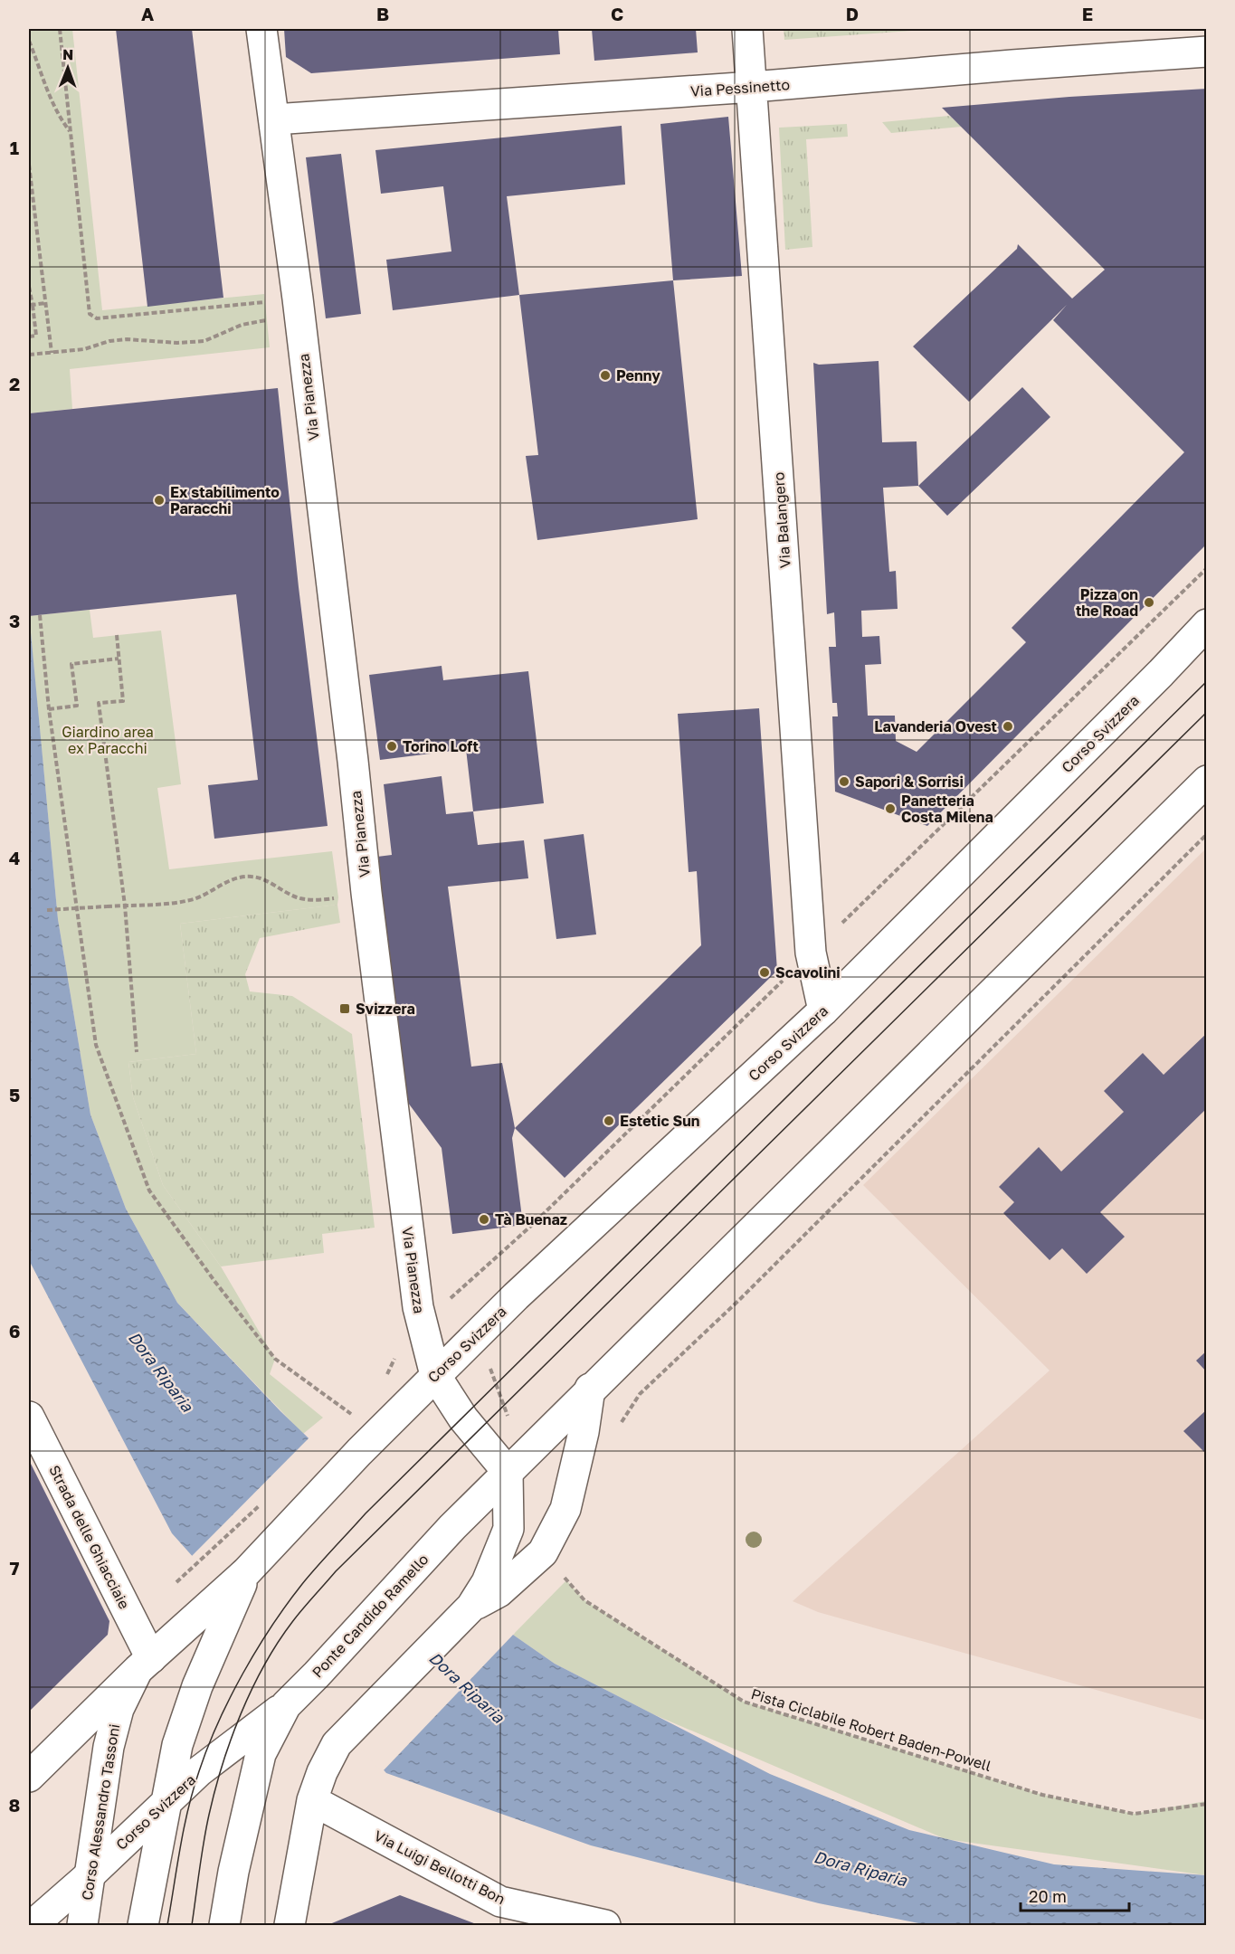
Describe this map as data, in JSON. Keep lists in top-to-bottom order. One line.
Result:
{"streets":{"street":["Via Pessinetto","Via Pianezza","Via Balangero","Corso Svizzera","Strada delle Ghiacciaie","Ponte Candido Ramello","Corso Alessandro Tassoni","Via Luigi Bellotti Bon"],"path":["Pista Ciclabile Robert Baden-Powell"]},"crossings":[["Via Pessinetto","Via Pianezza"],["Via Pessinetto","Via Balangero"],["Via Pianezza","Corso Svizzera"],["Via Pianezza","Ponte Candido Ramello"],["Via Balangero","Corso Svizzera"],["Corso Svizzera","Ponte Candido Ramello"],["Corso Svizzera","Corso Alessandro Tassoni"],["Strada delle Ghiacciaie","Corso Alessandro Tassoni"]],"water":["Dora Riparia"],"parks":["Giardino area ex Paracchi"],"places":{"other":["Penny","Ex stabilimento Paracchi","Pizza on the Road","Lavanderia Ovest","Torino Loft","Sapori & Sorrisi","Panetteria Costa Milena","Scavolini","Estetic Sun","Tà Buenaz"],"transit":["Svizzera"]},"scale_bar":"20 m","north":"top","grid":{"columns":["A","B","C","D","E"],"rows":["1","2","3","4","5","6","7","8"]}}
